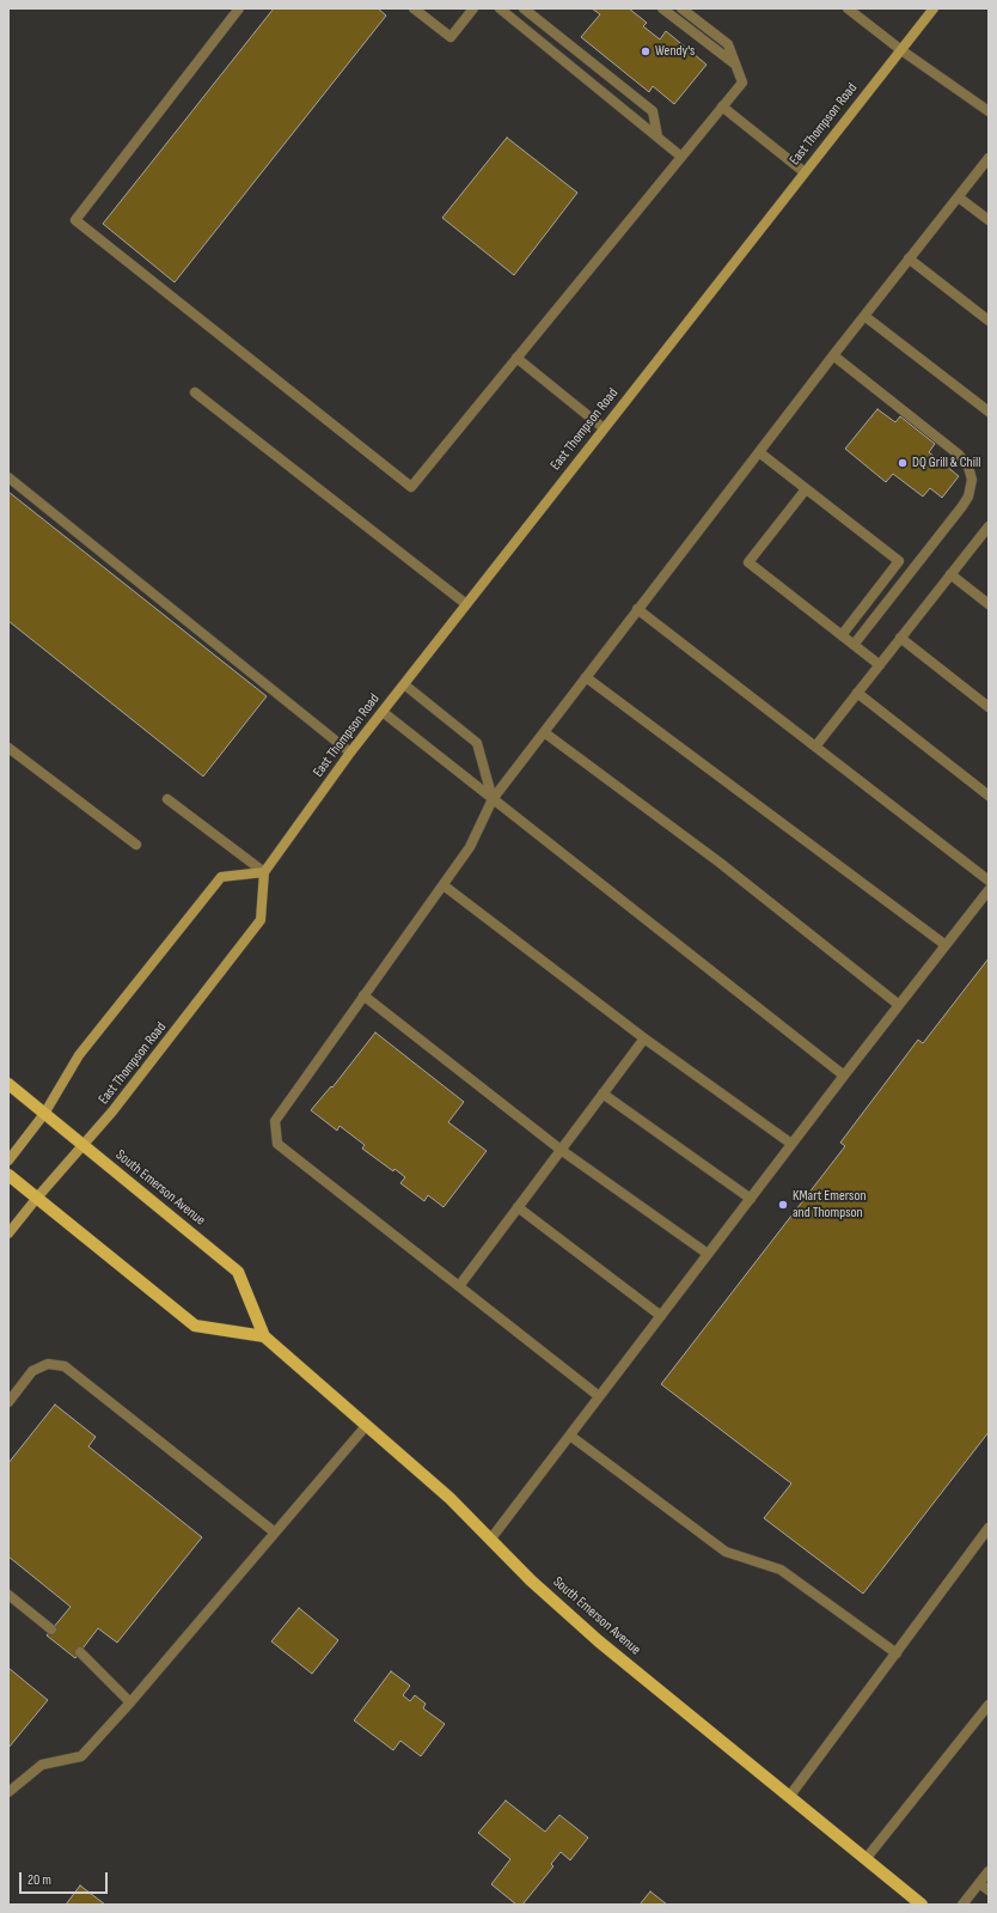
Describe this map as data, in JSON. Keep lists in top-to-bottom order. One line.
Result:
{"streets":{"main road":["East Thompson Road","South Emerson Avenue"]},"crossings":[["East Thompson Road","South Emerson Avenue"]],"places":["Wendy's","DQ Grill & Chill","KMart Emerson and Thompson"],"scale_bar":"20 m"}
